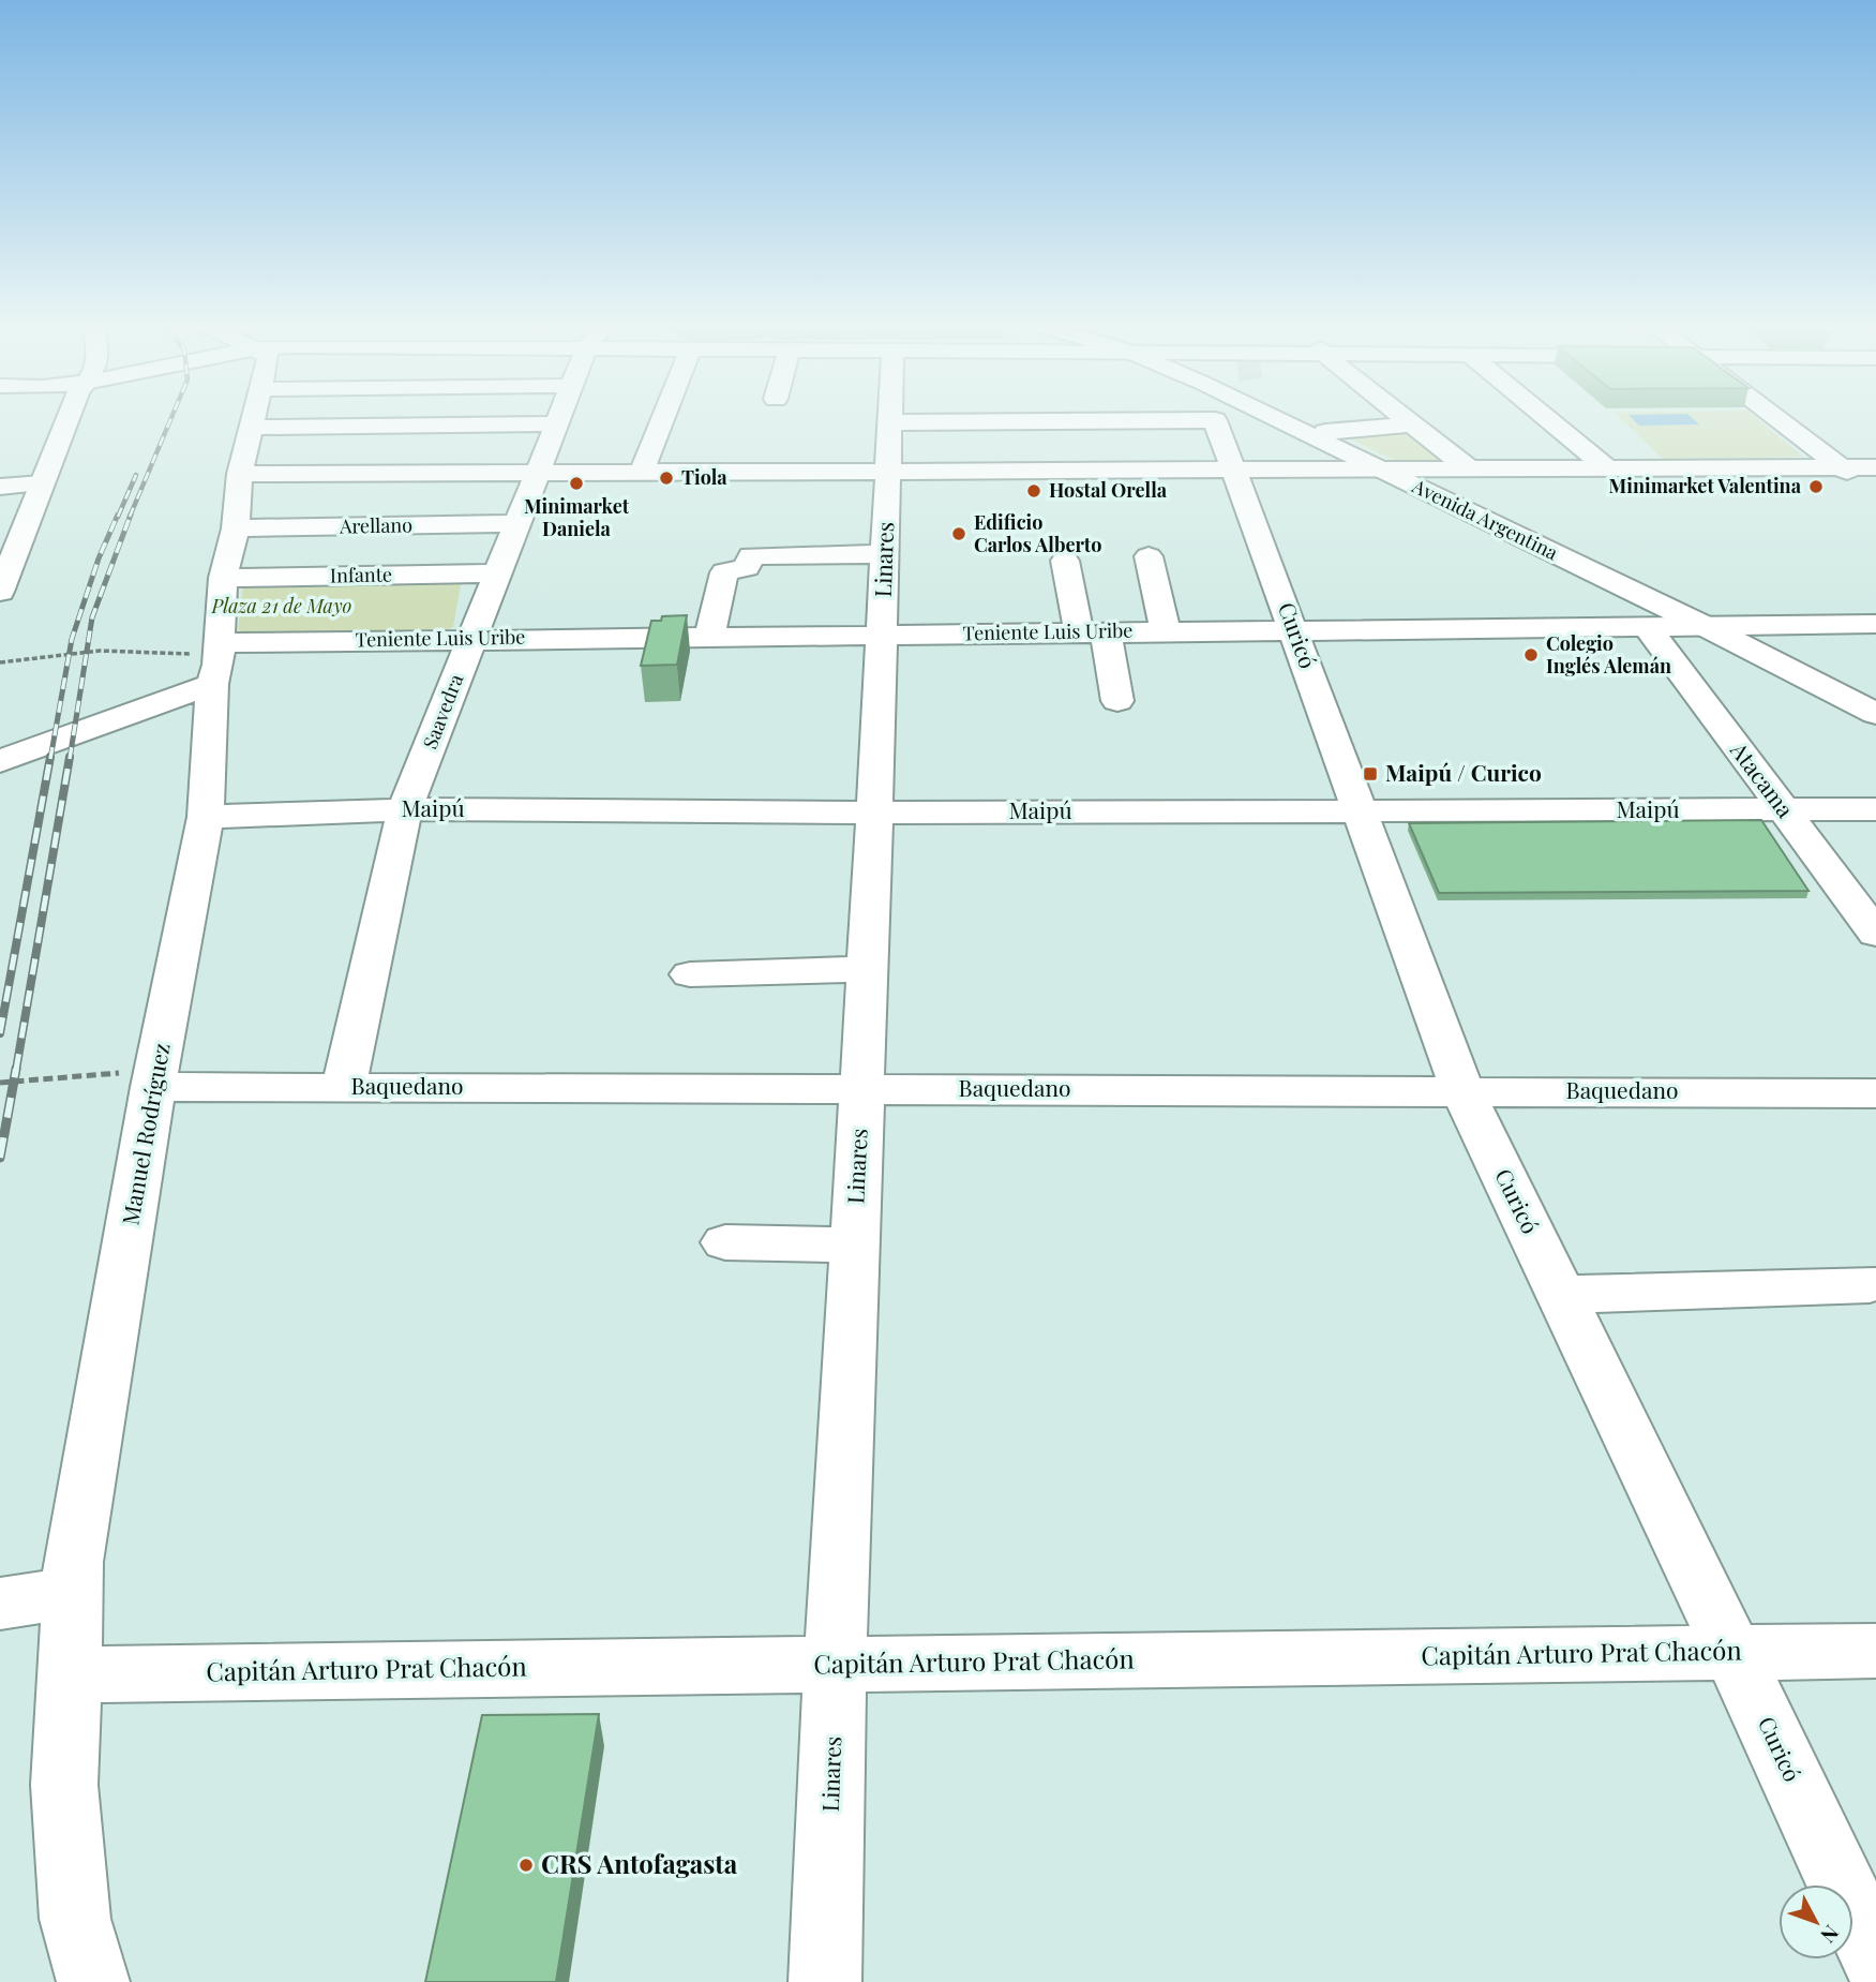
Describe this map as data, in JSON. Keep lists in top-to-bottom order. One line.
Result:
{"streets":{"street":["Avenida Argentina","Arellano","Linares","Infante","Teniente Luis Uribe","Curicó","Saavedra","Atacama","Maipú","Baquedano","Manuel Rodríguez","Capitán Arturo Prat Chacón"]},"crossings":[["Avenida Argentina","Teniente Luis Uribe"],["Arellano","Saavedra"],["Arellano","Manuel Rodríguez"],["Linares","Teniente Luis Uribe"],["Linares","Maipú"],["Linares","Baquedano"],["Linares","Capitán Arturo Prat Chacón"],["Infante","Saavedra"],["Infante","Manuel Rodríguez"],["Teniente Luis Uribe","Curicó"],["Teniente Luis Uribe","Saavedra"],["Teniente Luis Uribe","Atacama"],["Teniente Luis Uribe","Manuel Rodríguez"],["Curicó","Maipú"],["Curicó","Baquedano"],["Curicó","Capitán Arturo Prat Chacón"],["Saavedra","Maipú"],["Saavedra","Baquedano"],["Atacama","Maipú"],["Maipú","Manuel Rodríguez"],["Baquedano","Manuel Rodríguez"],["Manuel Rodríguez","Capitán Arturo Prat Chacón"]],"parks":["Plaza 21 de Mayo"],"places":{"other":["Tiola","Minimarket Daniela","Minimarket Valentina","Hostal Orella","Edificio Carlos Alberto","Colegio Inglés Alemán","CRS Antofagasta"],"transit":["Maipú / Curico"]},"north":"bottom right"}
